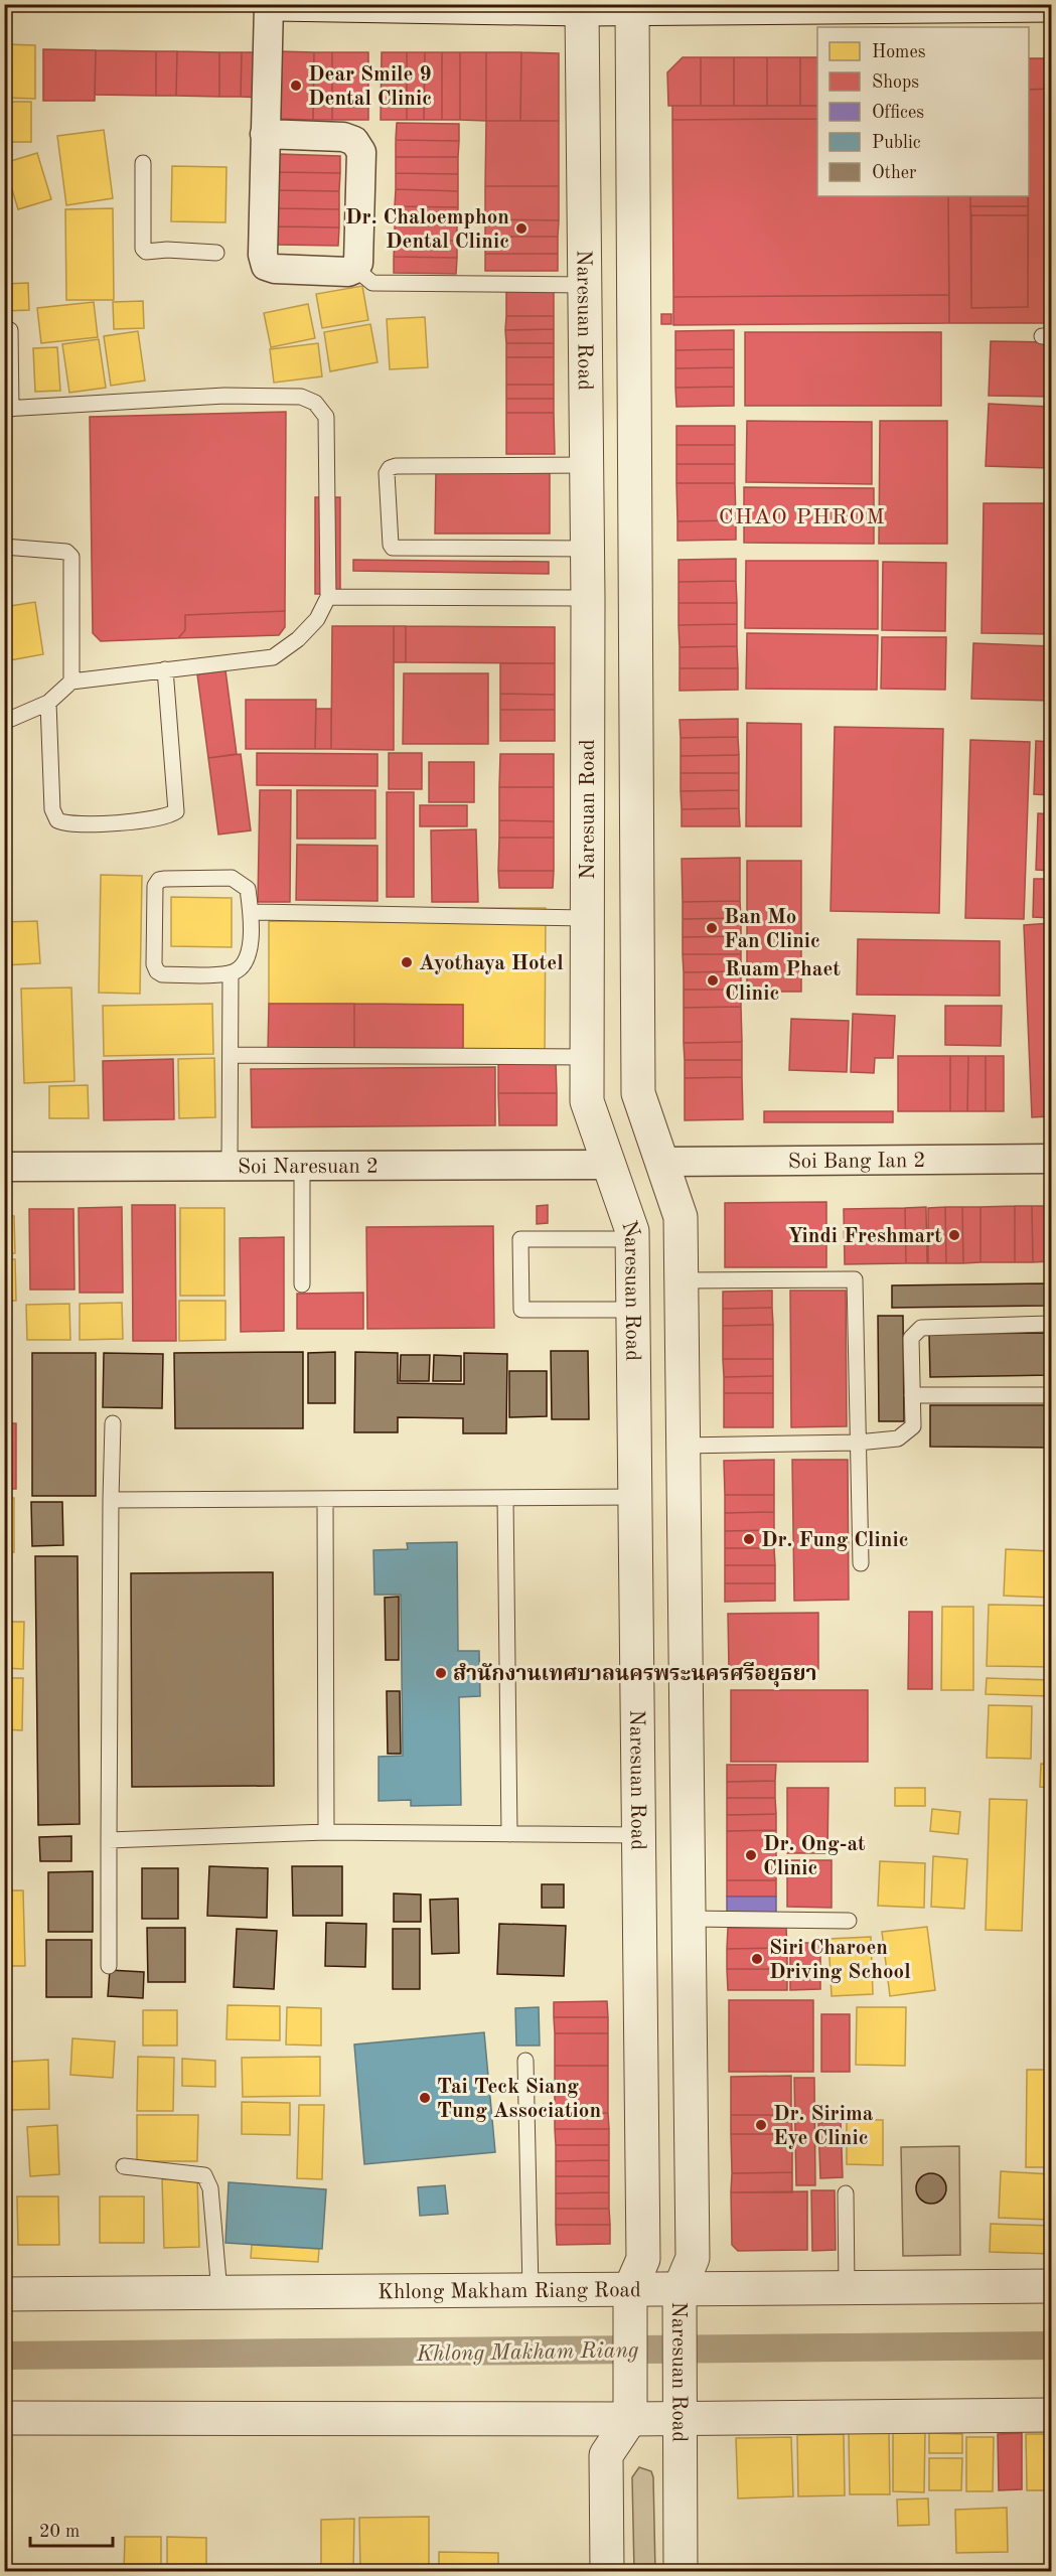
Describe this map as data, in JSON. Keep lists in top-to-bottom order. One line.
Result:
{"streets":{"street":["Naresuan Road","Soi Bang Ian 2","Soi Naresuan 2","Khlong Makham Riang Road"]},"crossings":[["Naresuan Road","Soi Bang Ian 2"],["Naresuan Road","Soi Naresuan 2"],["Naresuan Road","Khlong Makham Riang Road"]],"districts":["CHAO PHROM"],"water":["Khlong Makham Riang"],"places":["Dear Smile 9 Dental Clinic","Dr. Chaloemphon Dental Clinic","Ban Mo Fan Clinic","Ayothaya Hotel","Ruam Phaet Clinic","Yindi Freshmart","Dr. Fung Clinic","สำนักงานเทศบาลนครพระนครศรีอยุธยา","Dr. Ong-at Clinic","Siri Charoen Driving School","Tai Teck Siang Tung Association","Dr. Sirima Eye Clinic"],"legend":["Homes","Shops","Offices","Public","Other"],"scale_bar":"20 m"}
